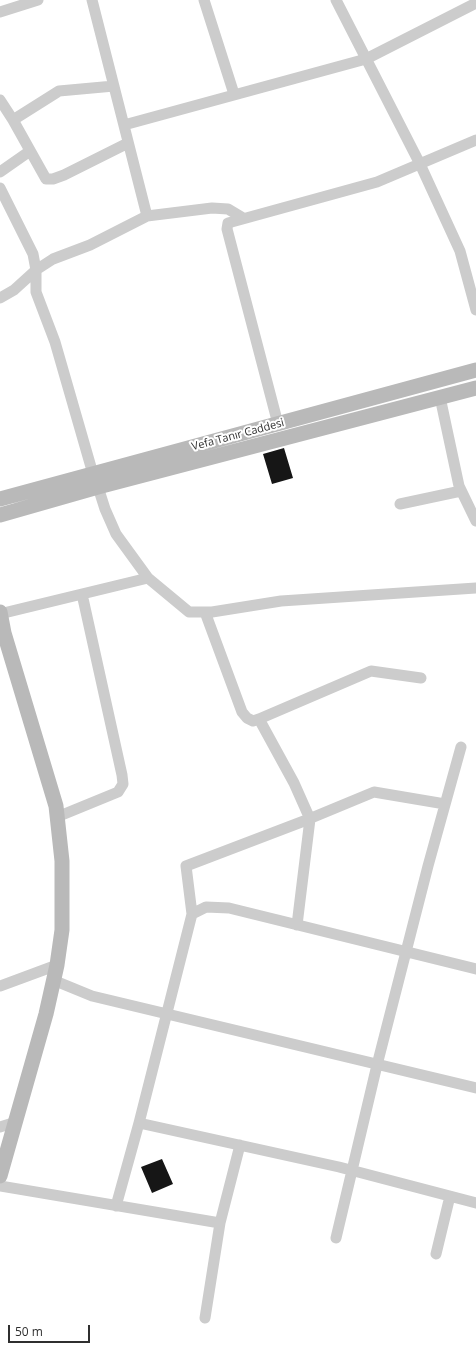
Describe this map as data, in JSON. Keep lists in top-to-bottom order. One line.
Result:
{"streets":{"main road":["Vefa Tanır Caddesi"]},"scale_bar":"50 m"}
